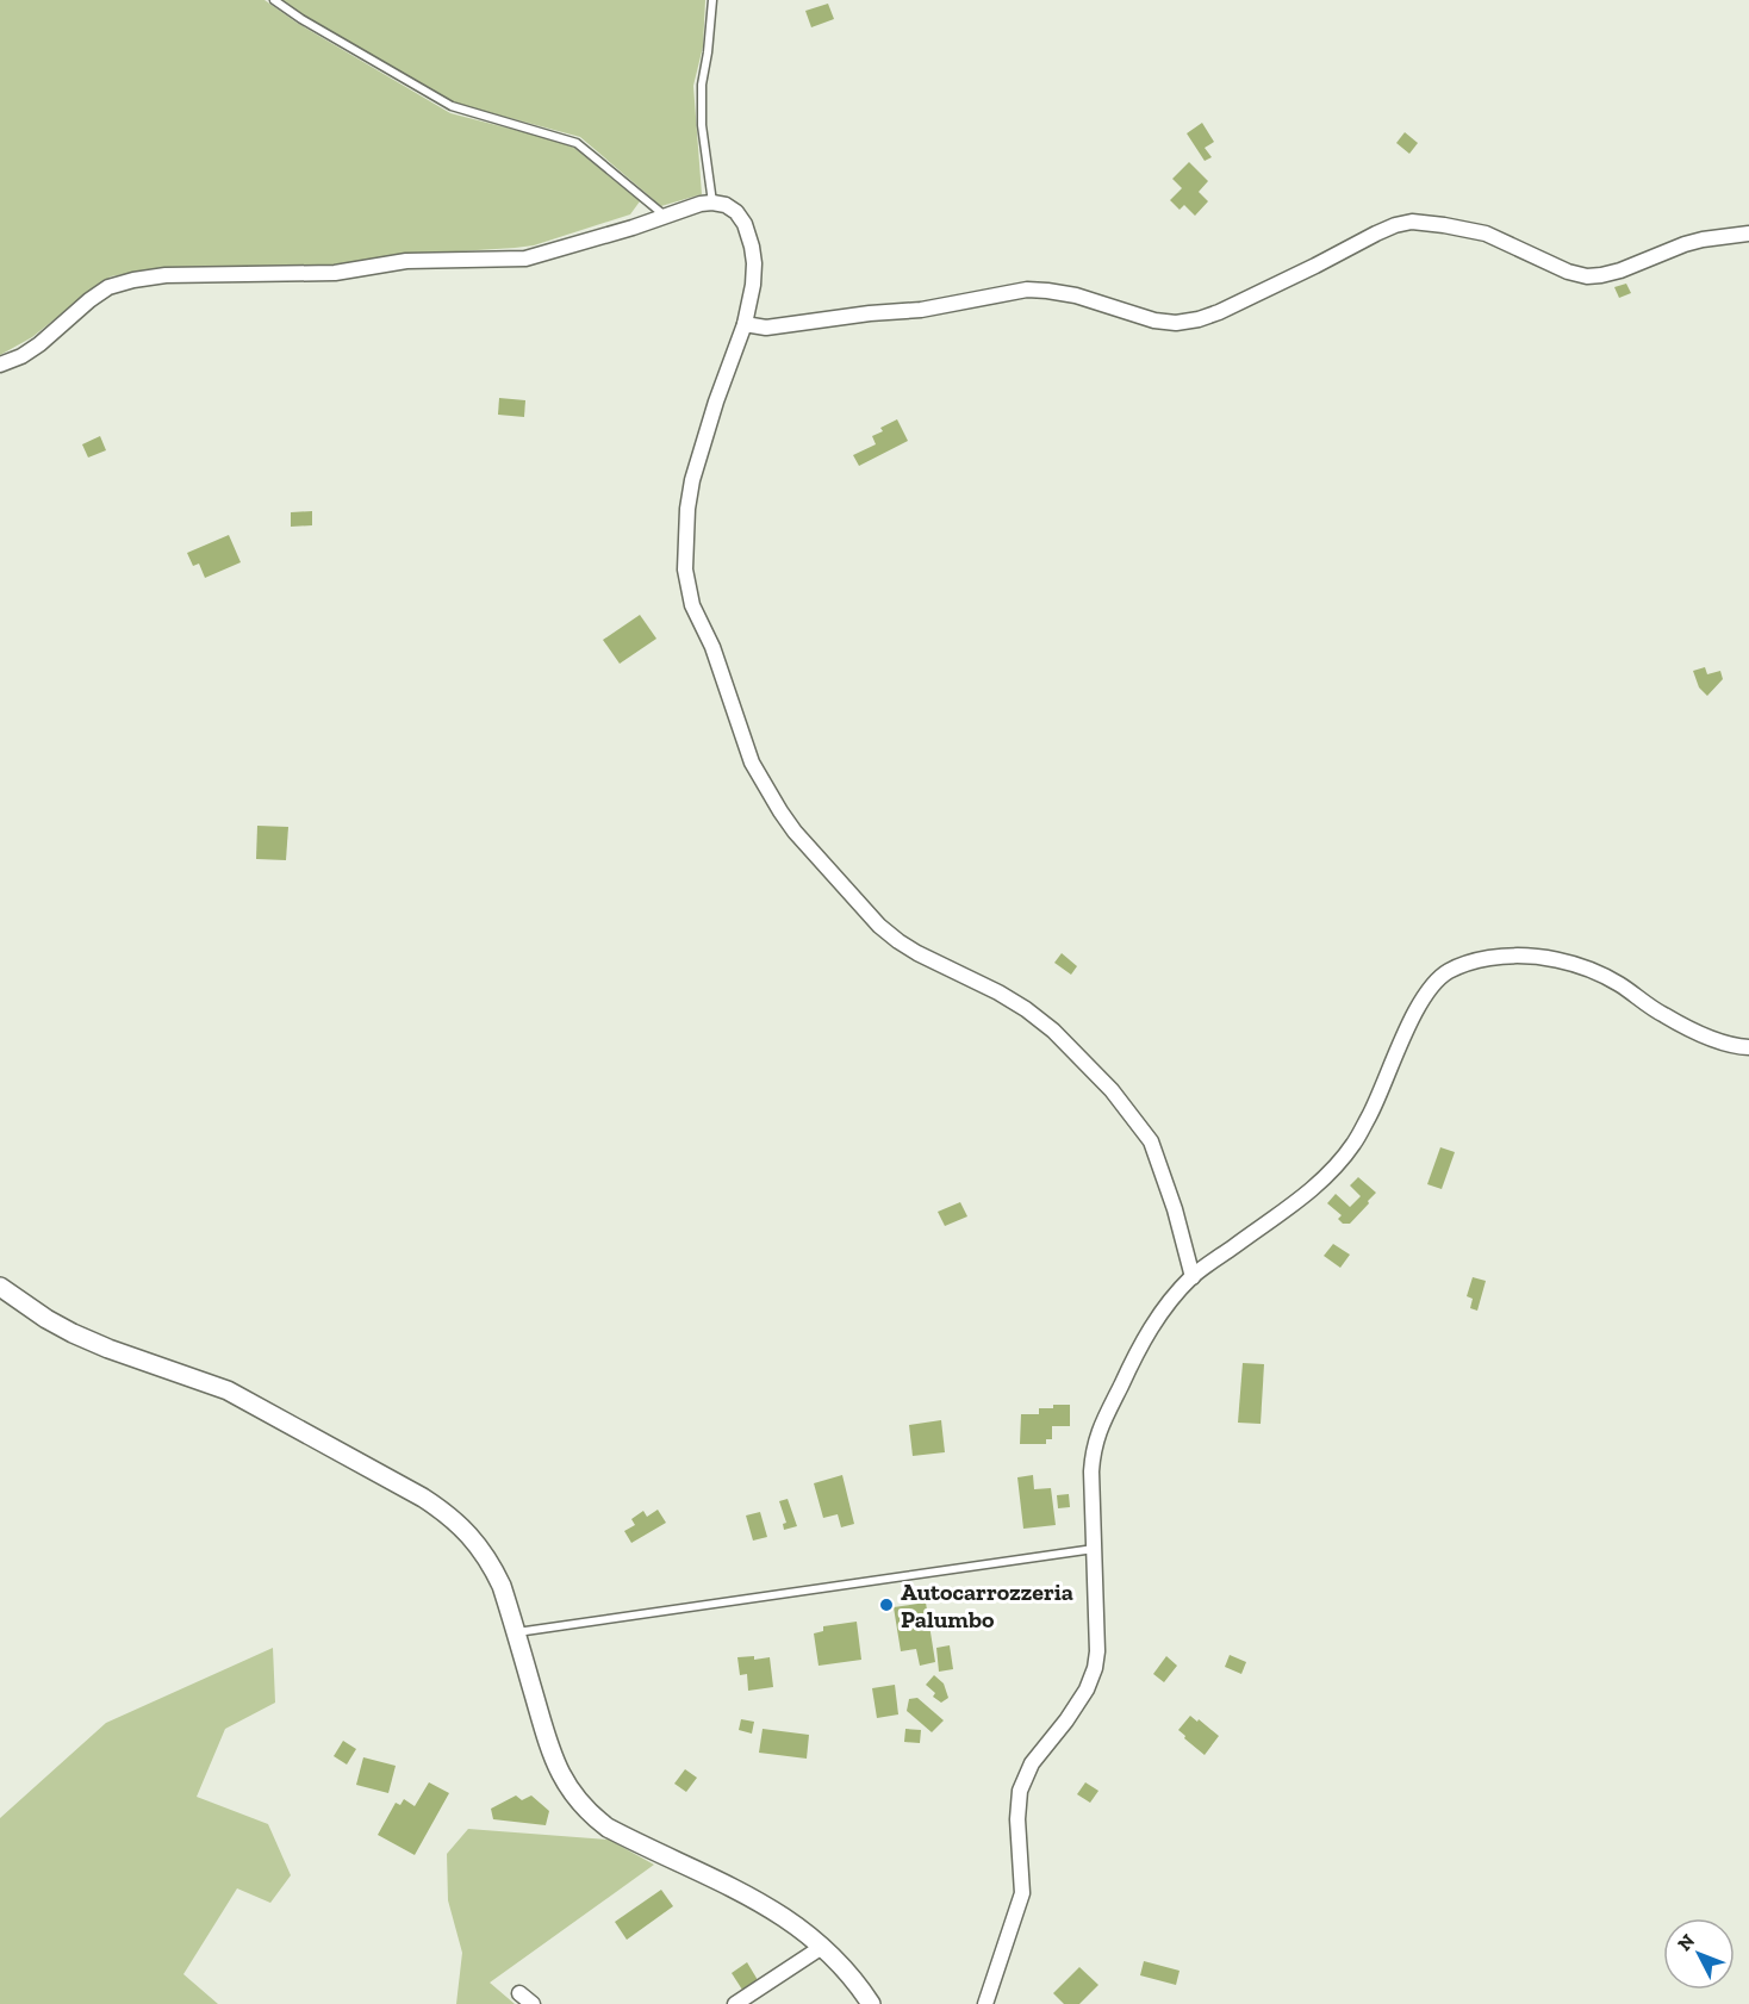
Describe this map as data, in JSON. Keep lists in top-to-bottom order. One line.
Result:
{"places":["Autocarrozzeria Palumbo"],"north":"top left"}
